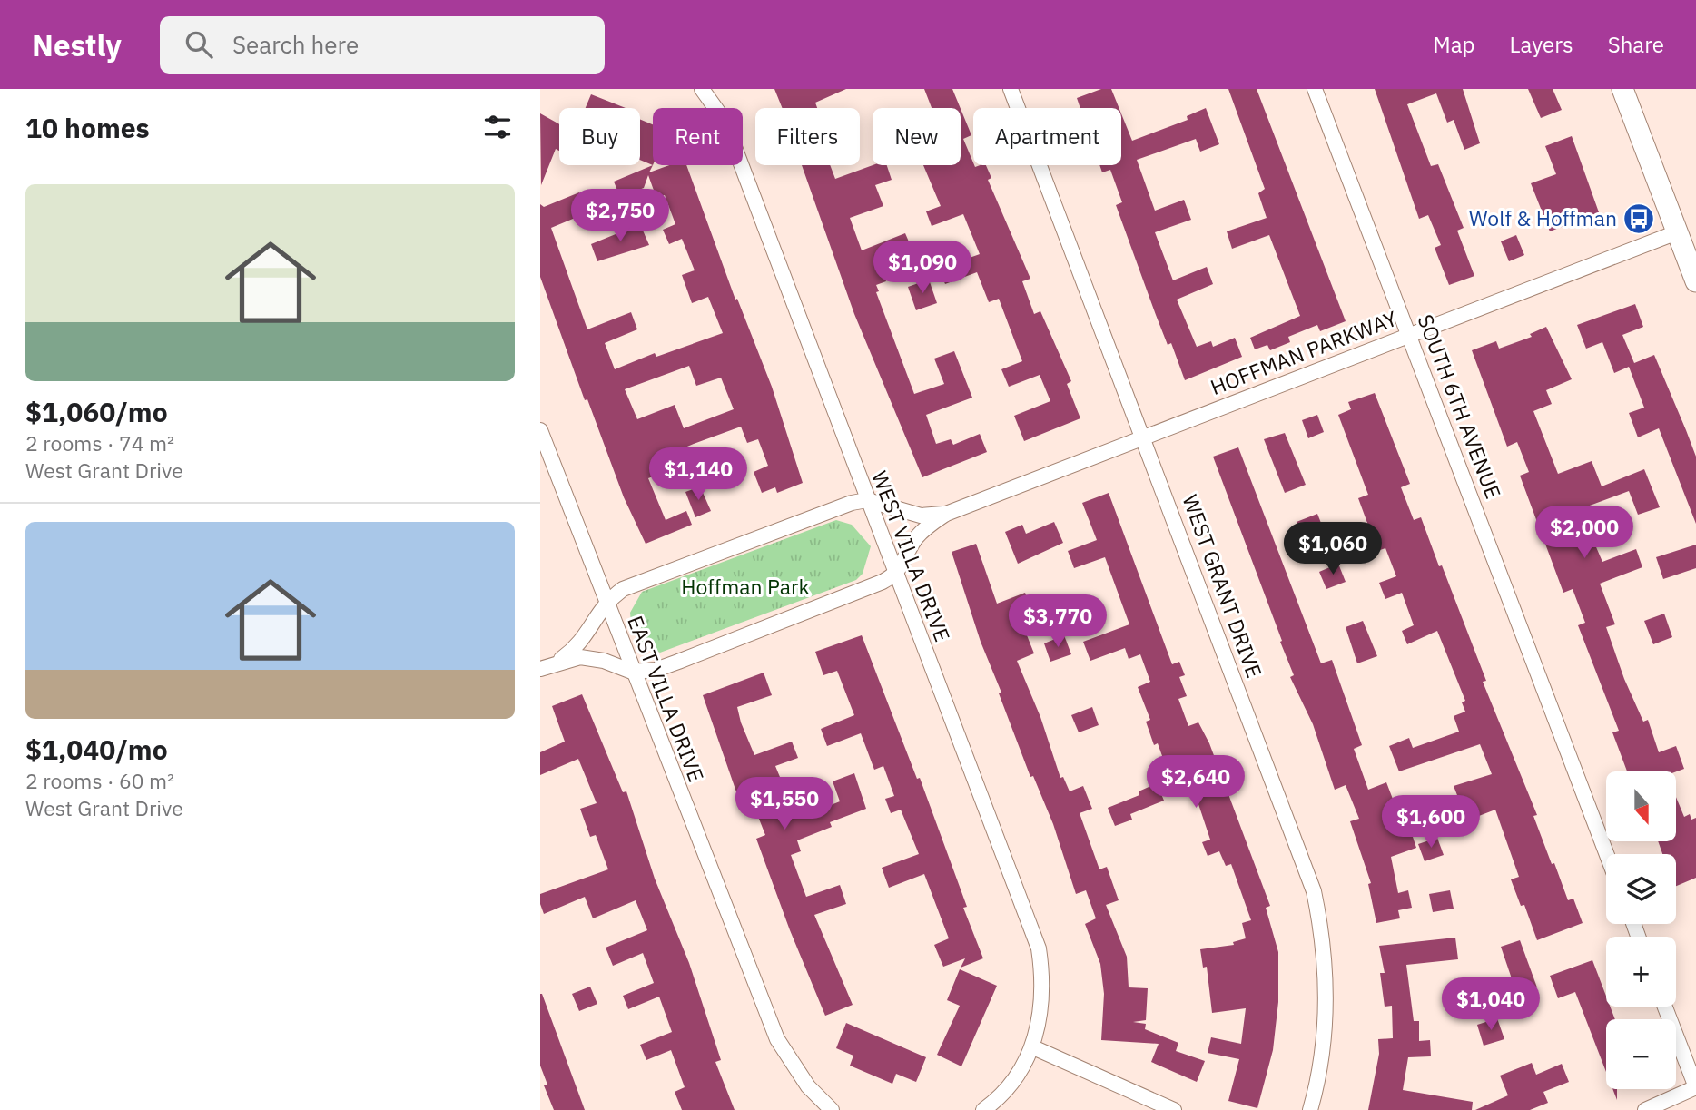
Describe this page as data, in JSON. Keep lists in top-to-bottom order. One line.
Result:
{"streets":{"street":["HOFFMAN PARKWAY","SOUTH 6TH AVENUE","WEST VILLA DRIVE","WEST GRANT DRIVE","EAST VILLA DRIVE"]},"crossings":[["HOFFMAN PARKWAY","SOUTH 6TH AVENUE"],["HOFFMAN PARKWAY","WEST VILLA DRIVE"],["HOFFMAN PARKWAY","WEST GRANT DRIVE"]],"parks":["Hoffman Park"],"places":{"bus stop":["Wolf & Hoffman"]},"north":"bottom","page":{"header":"Nestly","search":"Search here","nav":["Map","Layers","Share"],"heading":"10 homes","chip":["Buy","Rent","Filters","New","Apartment"],"list":[{"name":"$1,060/mo","note":"2 rooms · 74 m² · West Grant Drive"},{"name":"$1,040/mo","note":"2 rooms · 60 m² · West Grant Drive"}],"price":["$2,750","$1,090","$1,140","$2,000","$1,060","$3,770","$2,640","$1,550","$1,600","$1,040"],"map_buttons":["+","−"]}}
